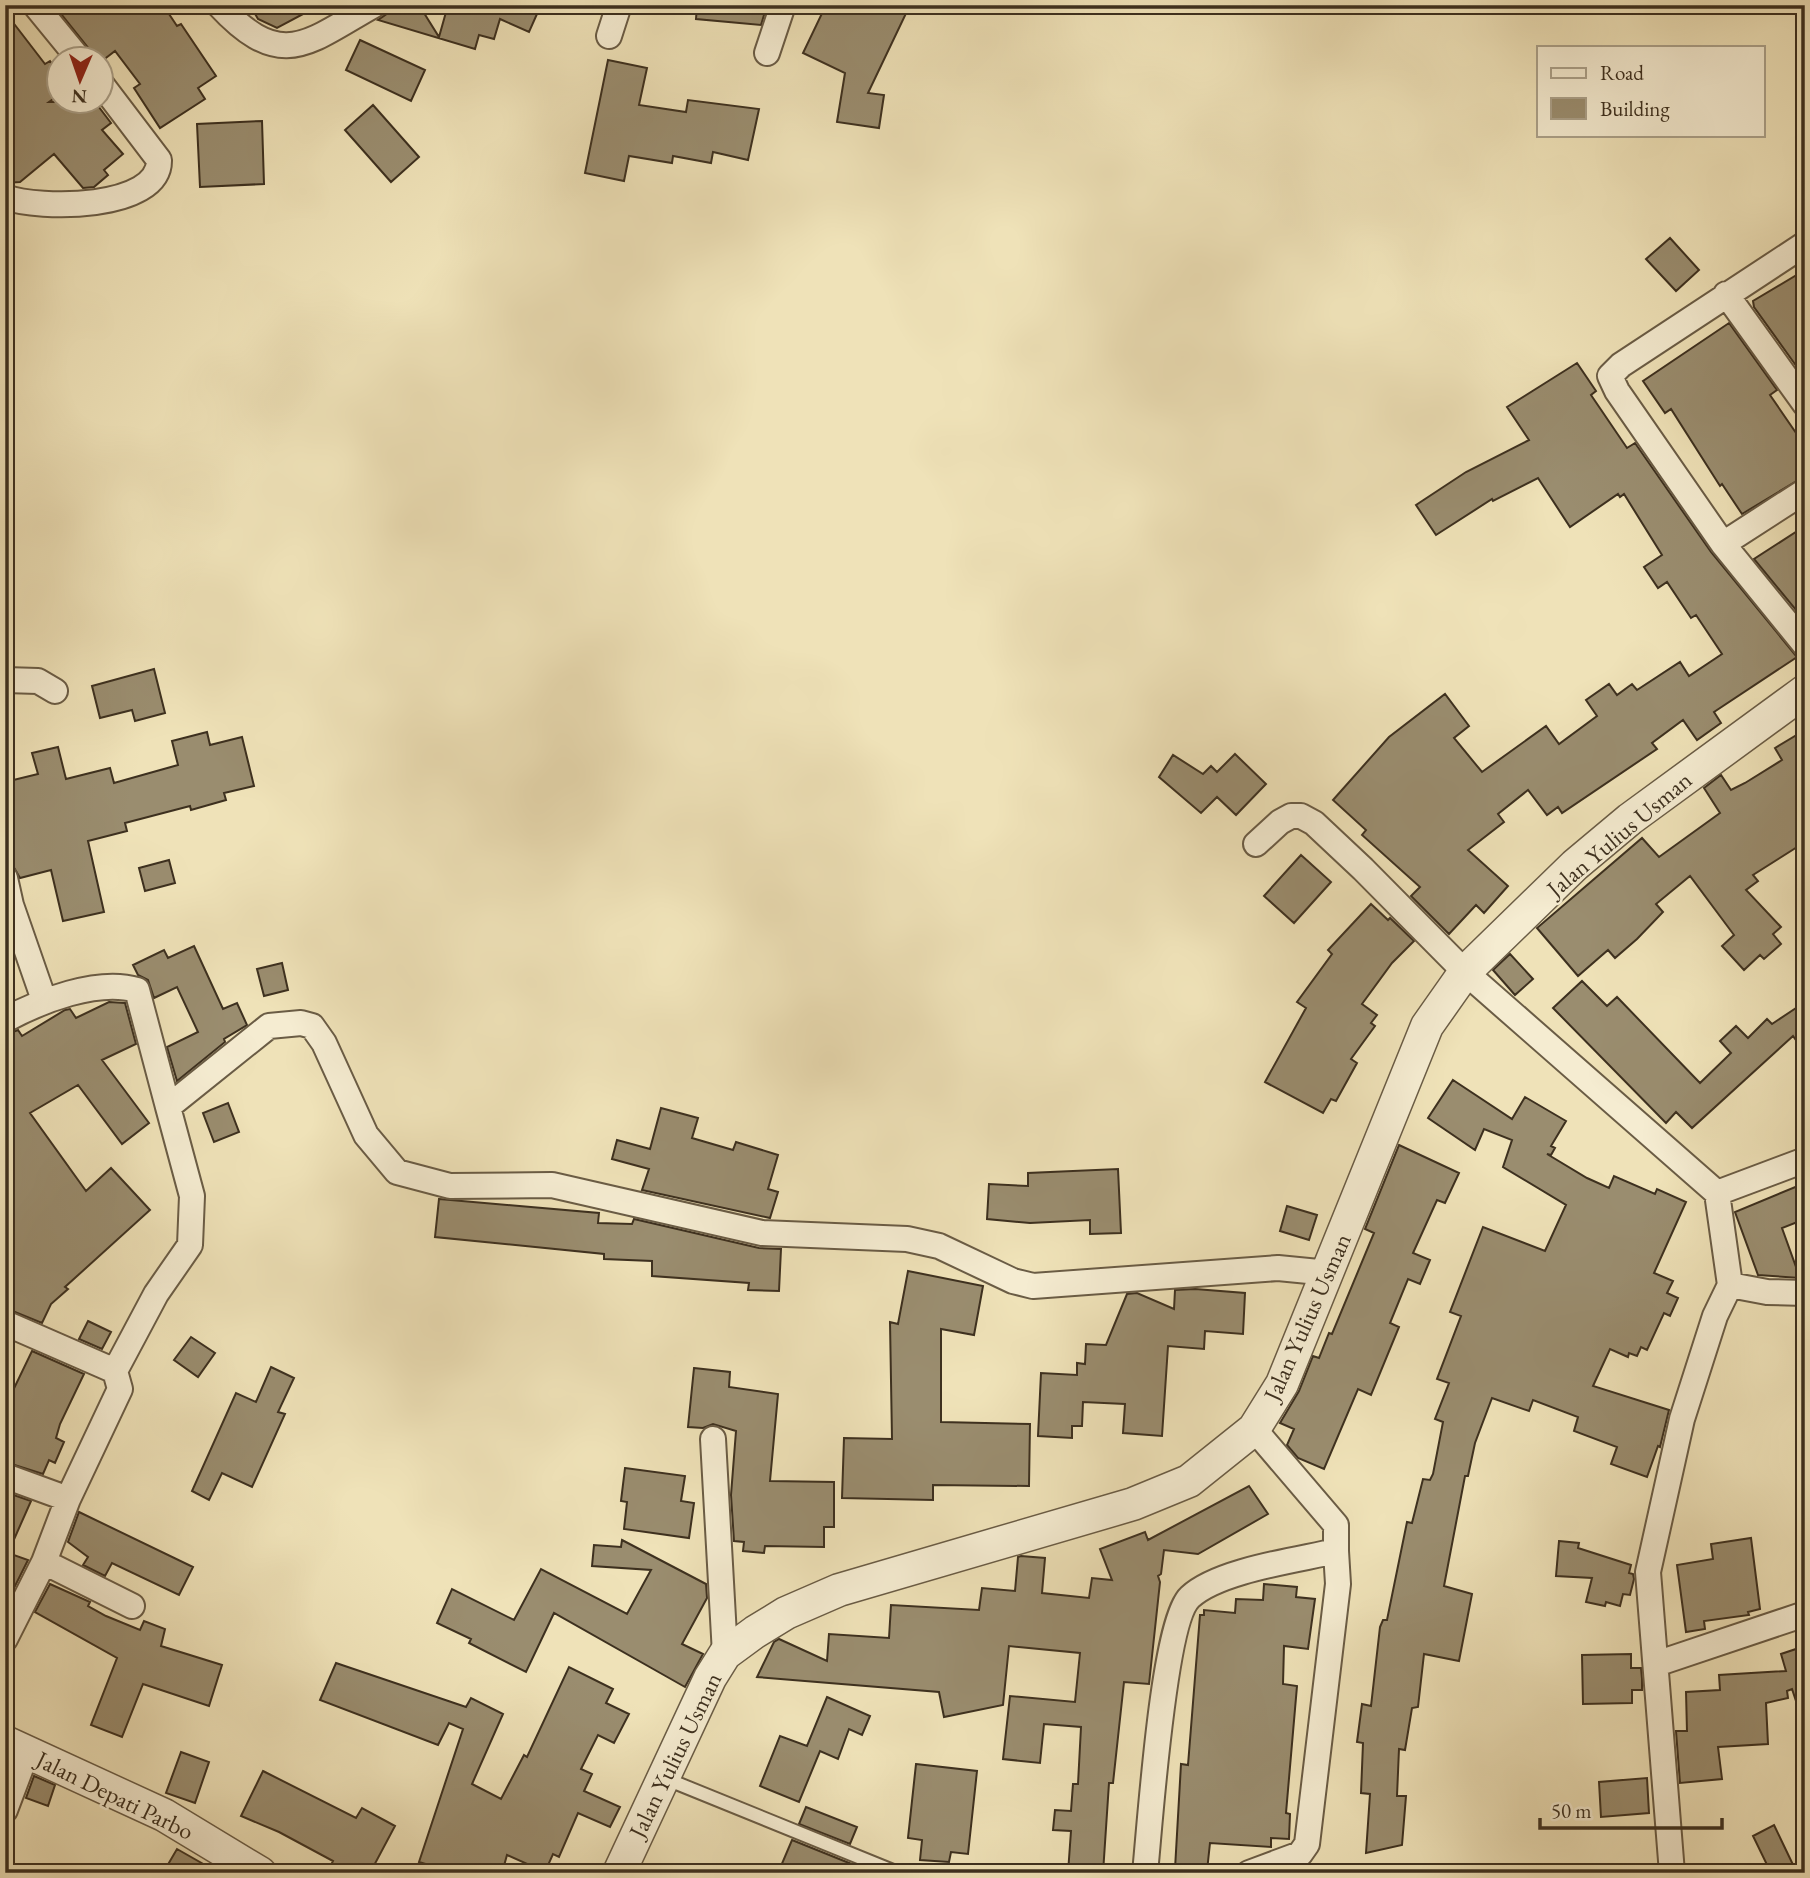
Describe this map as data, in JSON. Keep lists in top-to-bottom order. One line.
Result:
{"streets":{"street":["Jalan Yulius Usman","Jalan Depati Parbo"]},"legend":["Road","Building"],"scale_bar":"50 m","north":"bottom"}
